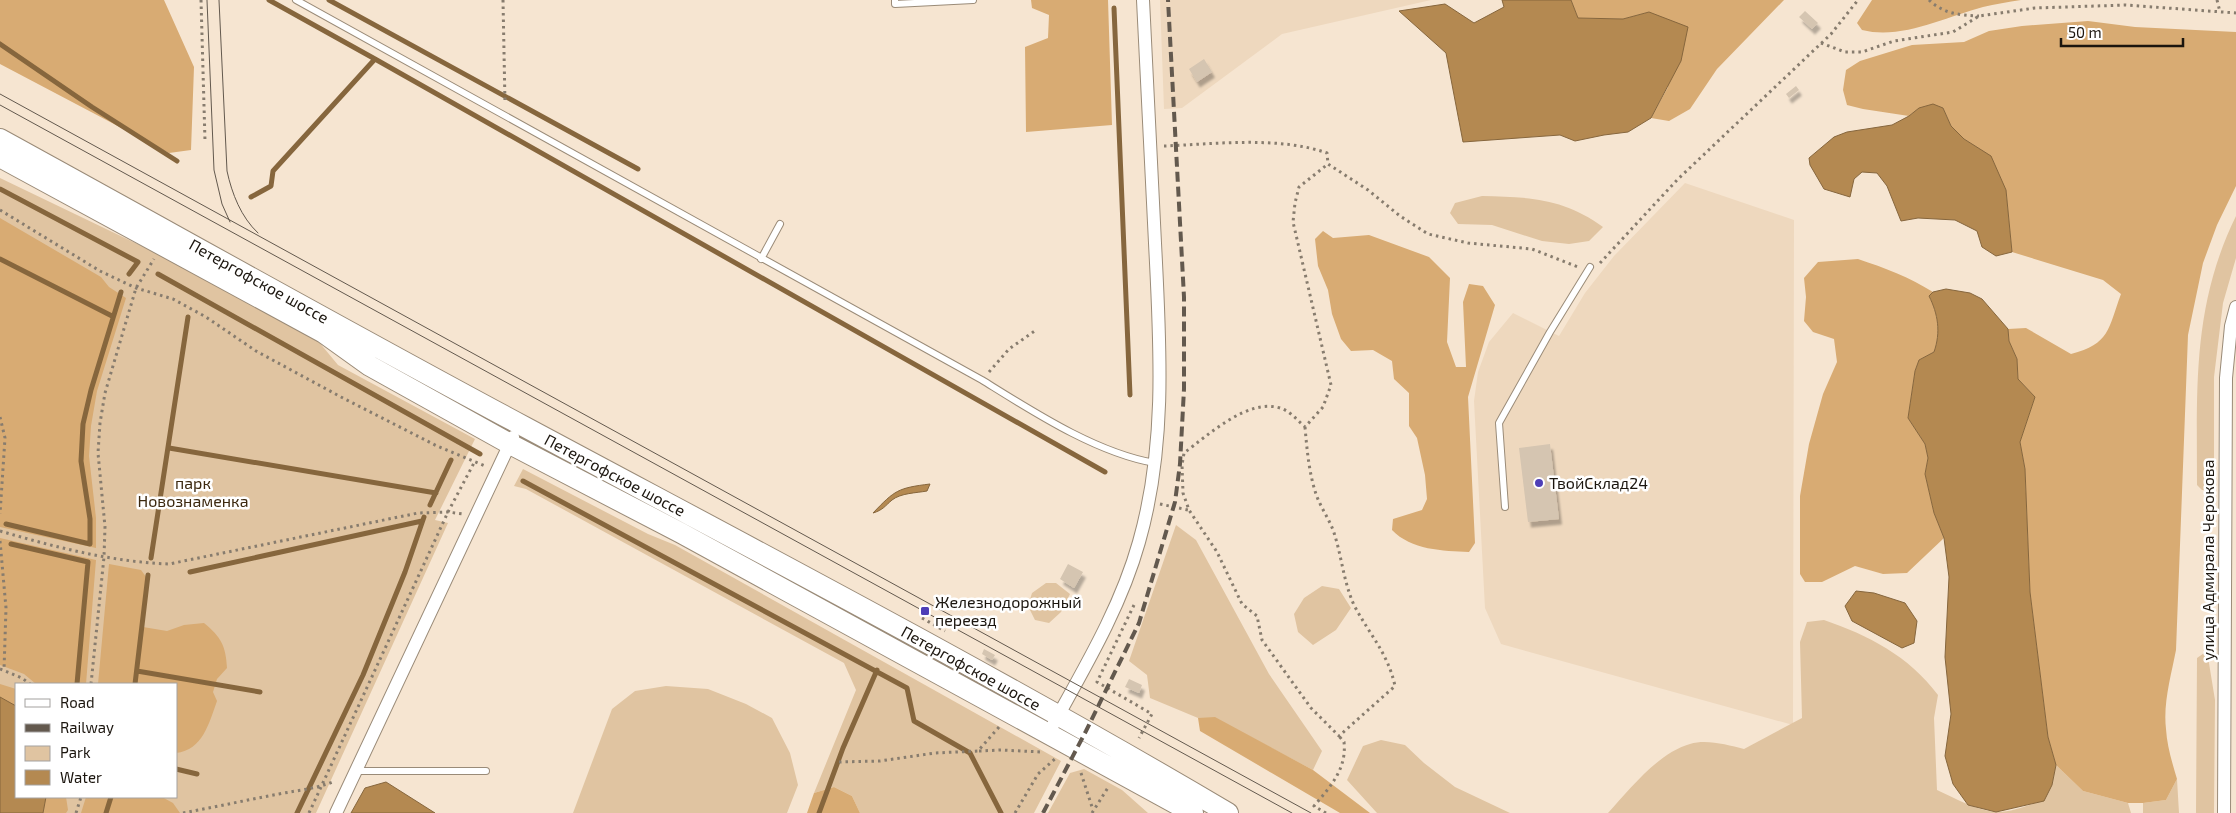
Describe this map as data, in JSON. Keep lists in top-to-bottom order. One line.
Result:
{"streets":{"main road":["Петергофское шоссе"],"street":["улица Адмирала Черокова"]},"parks":["парк Новознаменка"],"places":{"other":["ТвойСклад24"],"transit":["Железнодорожный переезд"]},"legend":["Road","Railway","Park","Water"],"scale_bar":"50 m"}
